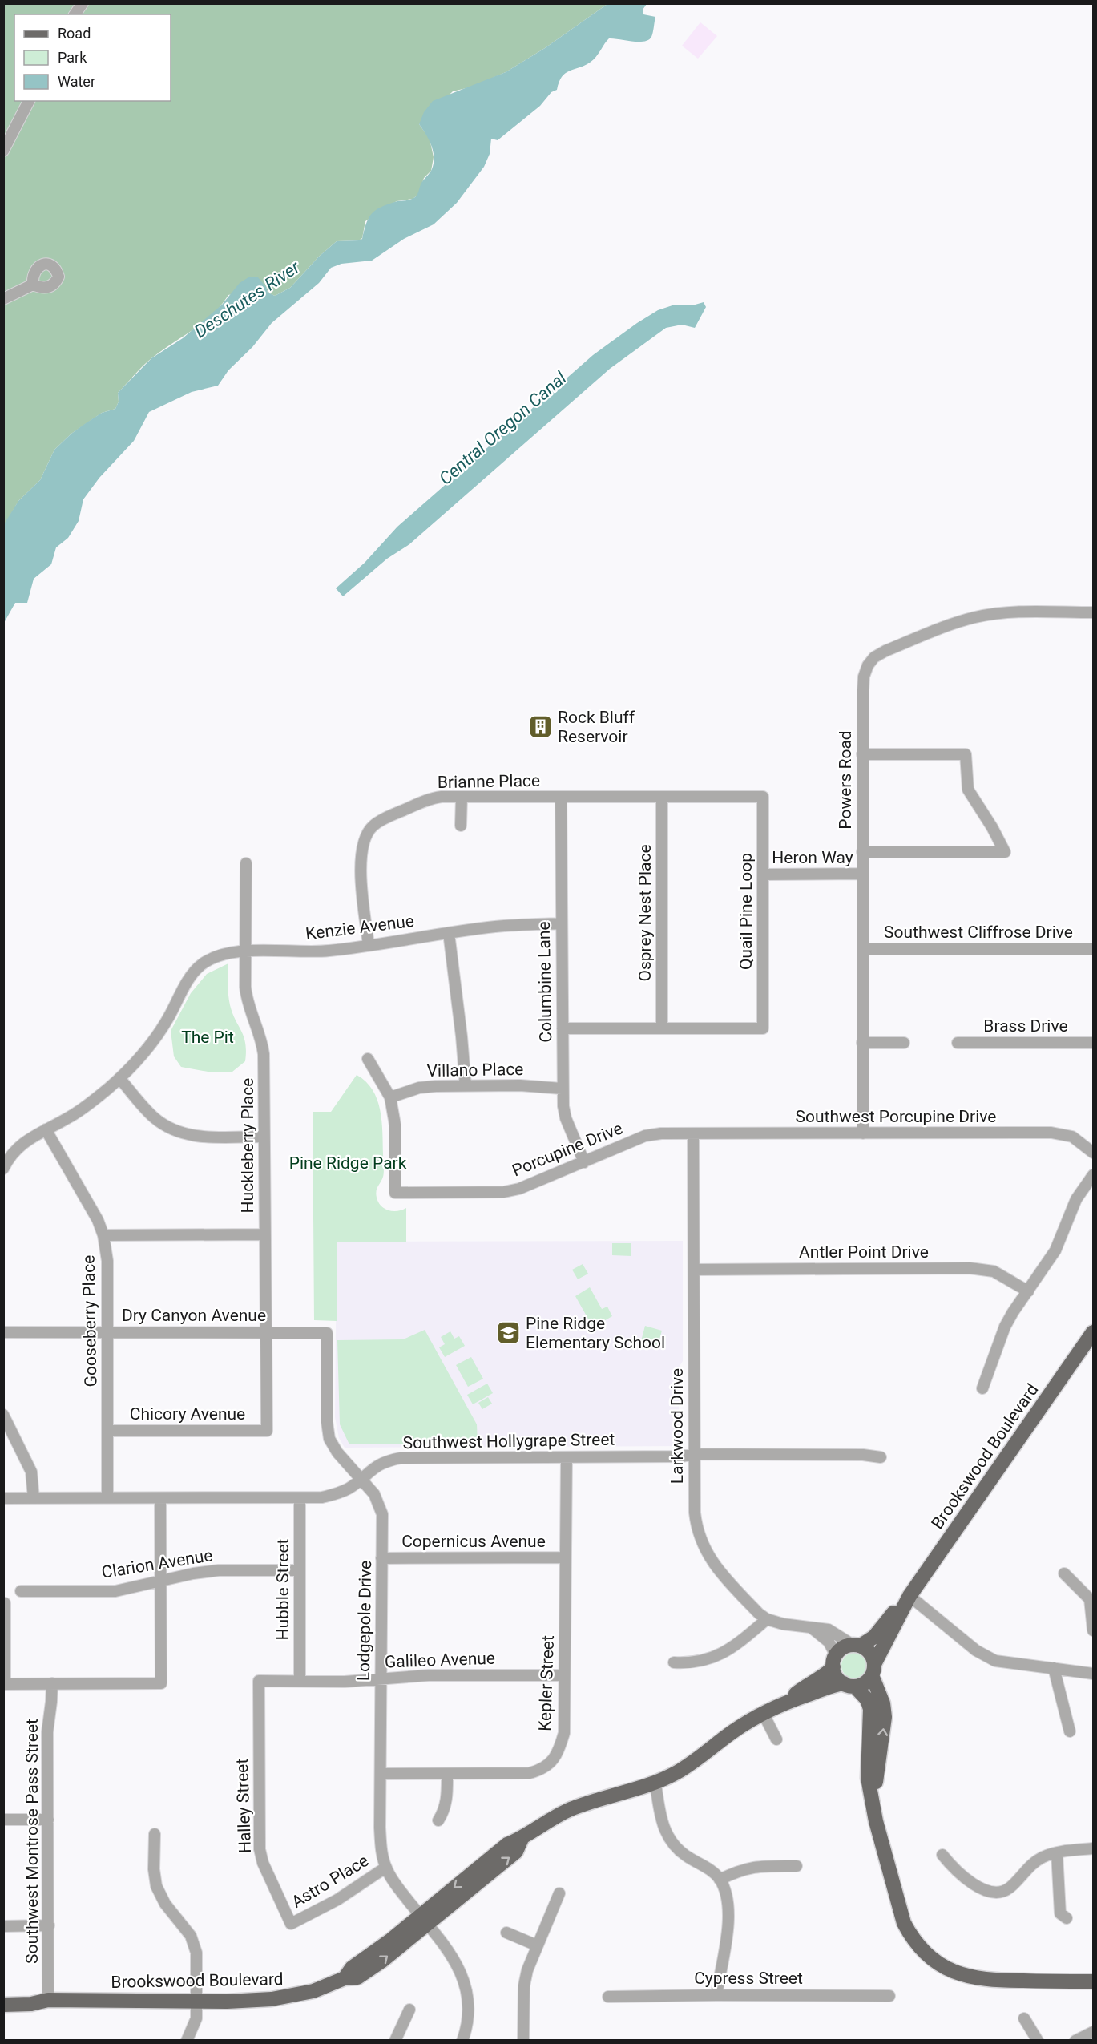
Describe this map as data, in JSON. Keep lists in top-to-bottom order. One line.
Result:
{"streets":{"main road":["Brookswood Boulevard"],"street":["Powers Road","Brianne Place","Heron Way","Quail Pine Loop","Osprey Nest Place","Kenzie Avenue","Southwest Cliffrose Drive","Columbine Lane","Brass Drive","Villano Place","Southwest Porcupine Drive","Huckleberry Place","Porcupine Drive","Antler Point Drive","Dry Canyon Avenue","Gooseberry Place","Chicory Avenue","Larkwood Drive","Southwest Hollygrape Street","Copernicus Avenue","Clarion Avenue","Hubble Street","Lodgepole Drive","Galileo Avenue","Kepler Street","Halley Street","Southwest Montrose Pass Street","Astro Place","Cypress Street"]},"crossings":[["Powers Road","Heron Way"],["Powers Road","Southwest Cliffrose Drive"],["Powers Road","Southwest Porcupine Drive"],["Brianne Place","Quail Pine Loop"],["Brianne Place","Kenzie Avenue"],["Brianne Place","Columbine Lane"],["Heron Way","Quail Pine Loop"],["Quail Pine Loop","Osprey Nest Place"],["Quail Pine Loop","Columbine Lane"],["Kenzie Avenue","Columbine Lane"],["Kenzie Avenue","Huckleberry Place"],["Kenzie Avenue","Gooseberry Place"],["Columbine Lane","Villano Place"],["Columbine Lane","Porcupine Drive"],["Villano Place","Porcupine Drive"],["Southwest Porcupine Drive","Porcupine Drive"],["Southwest Porcupine Drive","Larkwood Drive"],["Huckleberry Place","Dry Canyon Avenue"],["Huckleberry Place","Chicory Avenue"],["Porcupine Drive","Larkwood Drive"],["Antler Point Drive","Larkwood Drive"],["Dry Canyon Avenue","Gooseberry Place"],["Dry Canyon Avenue","Lodgepole Drive"],["Gooseberry Place","Chicory Avenue"],["Gooseberry Place","Southwest Hollygrape Street"],["Larkwood Drive","Southwest Hollygrape Street"],["Larkwood Drive","Brookswood Boulevard"],["Southwest Hollygrape Street","Hubble Street"],["Southwest Hollygrape Street","Lodgepole Drive"],["Southwest Hollygrape Street","Kepler Street"],["Brookswood Boulevard","Lodgepole Drive"],["Brookswood Boulevard","Southwest Montrose Pass Street"],["Copernicus Avenue","Lodgepole Drive"],["Copernicus Avenue","Kepler Street"],["Clarion Avenue","Hubble Street"],["Hubble Street","Galileo Avenue"],["Lodgepole Drive","Galileo Avenue"],["Lodgepole Drive","Kepler Street"],["Lodgepole Drive","Astro Place"],["Galileo Avenue","Kepler Street"],["Galileo Avenue","Halley Street"],["Halley Street","Astro Place"]],"water":["Deschutes River","Central Oregon Canal"],"parks":["The Pit","Pine Ridge Park"],"places":{"building":["Rock Bluff Reservoir"],"school or university":["Pine Ridge Elementary School"]},"legend":["Road","Park","Water"]}
